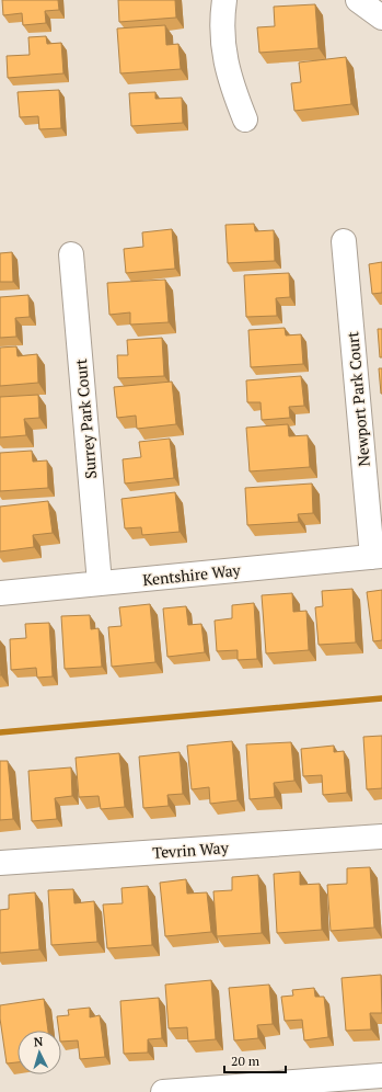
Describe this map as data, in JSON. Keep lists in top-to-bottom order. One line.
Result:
{"streets":{"street":["Newport Park Court","Surrey Park Court","Kentshire Way","Tevrin Way"]},"crossings":[["Newport Park Court","Kentshire Way"],["Surrey Park Court","Kentshire Way"]],"scale_bar":"20 m","north":"top"}
